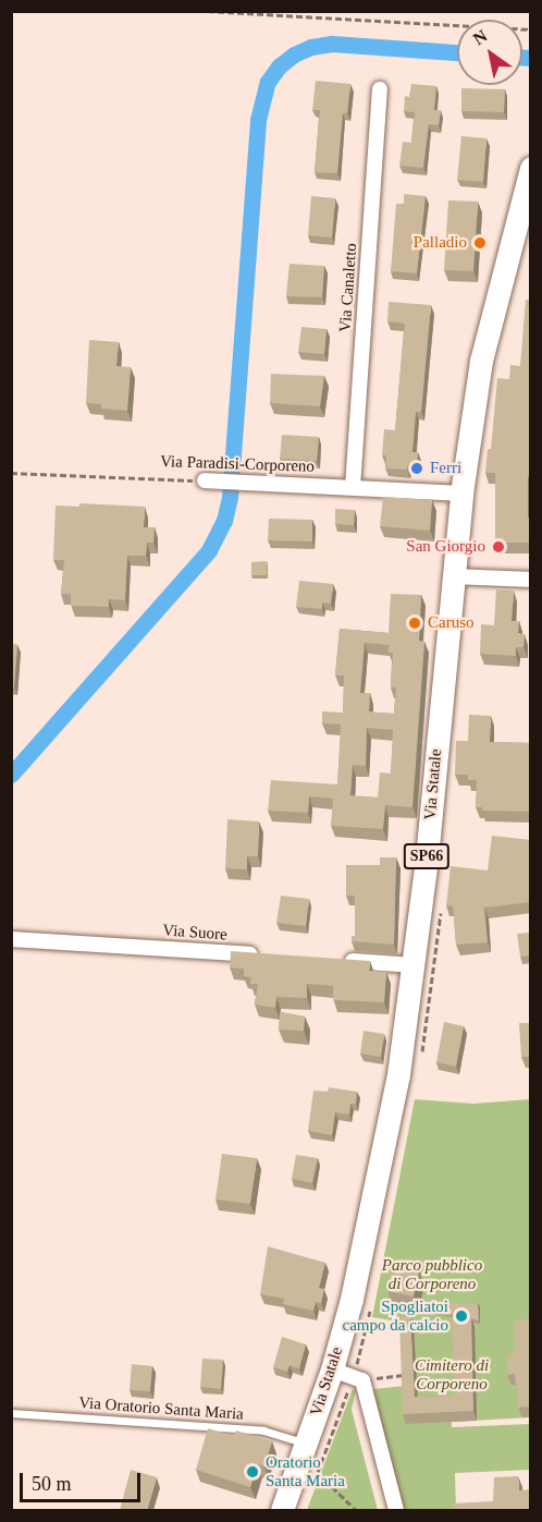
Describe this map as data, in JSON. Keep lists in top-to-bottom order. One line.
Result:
{"streets":{"main road":["Via Statale","SP66"],"street":["Via Canaletto","Via Paradisi-Corporeno","Via Suore"],"lane":["Via Oratorio Santa Maria"]},"crossings":[["Via Canaletto","Via Paradisi-Corporeno"],["Via Paradisi-Corporeno","Via Statale"],["Via Statale","Via Oratorio Santa Maria"]],"parks":["Parco pubblico di Corporeno","Cimitero di Corporeno"],"places":["Palladio","Ferri","San Giorgio","Caruso","Spogliatoi campo da calcio","Oratorio Santa Maria"],"scale_bar":"50 m","north":"top left"}
